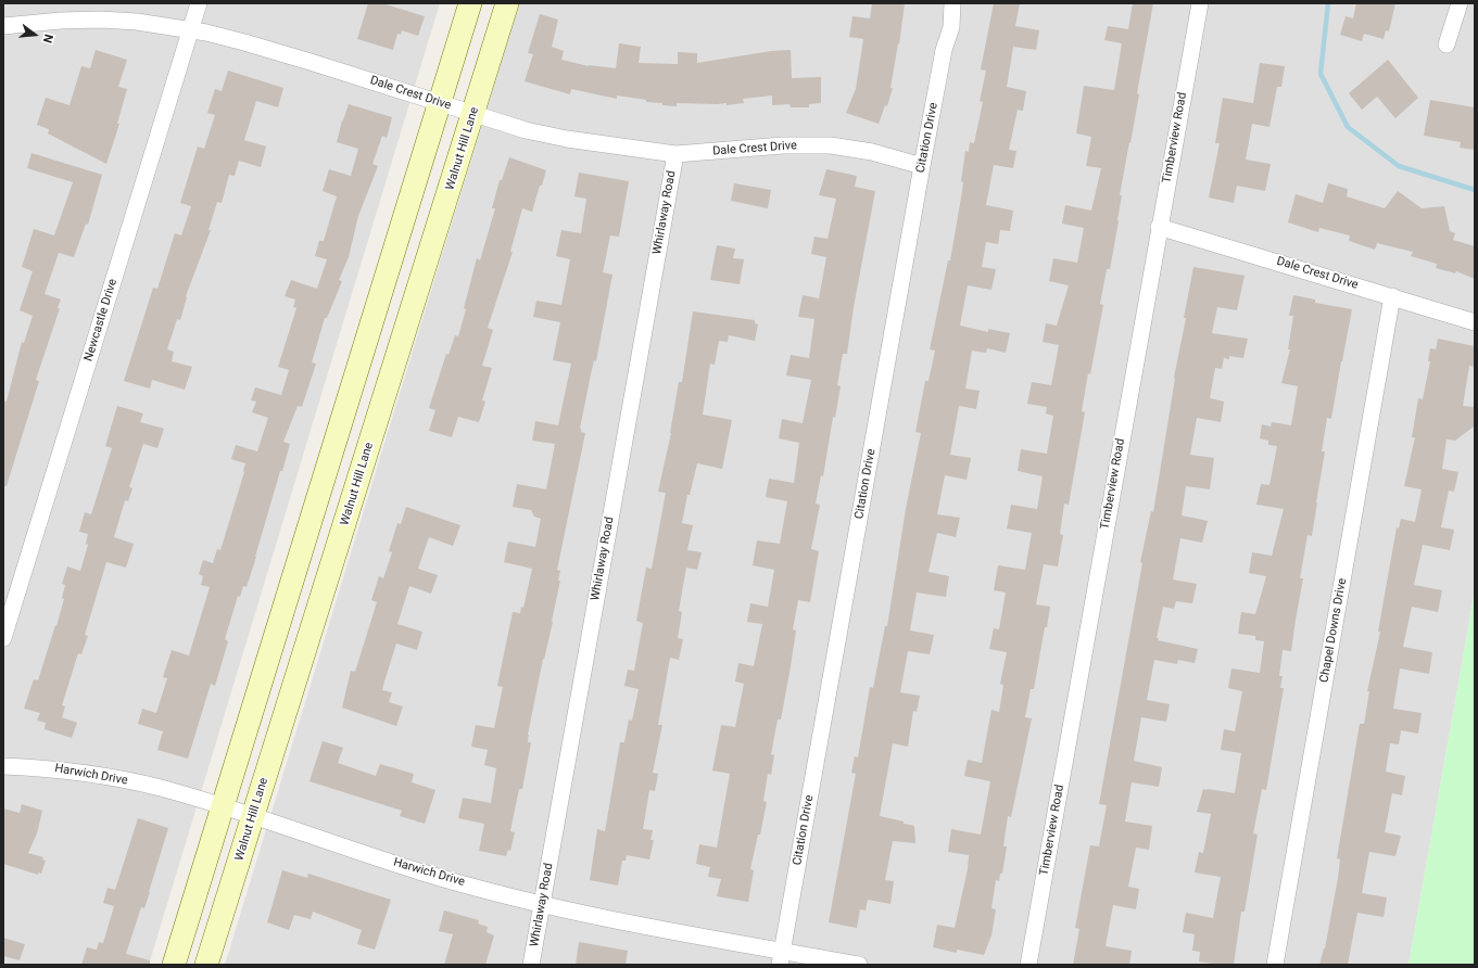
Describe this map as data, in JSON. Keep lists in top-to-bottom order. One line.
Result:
{"streets":{"main road":["Walnut Hill Lane"],"street":["Dale Crest Drive","Citation Drive","Timberview Road","Whirlaway Road","Newcastle Drive","Chapel Downs Drive","Harwich Drive"]},"crossings":[["Dale Crest Drive","Citation Drive"],["Dale Crest Drive","Timberview Road"],["Dale Crest Drive","Walnut Hill Lane"],["Dale Crest Drive","Whirlaway Road"],["Dale Crest Drive","Newcastle Drive"],["Dale Crest Drive","Chapel Downs Drive"],["Citation Drive","Harwich Drive"],["Walnut Hill Lane","Harwich Drive"],["Whirlaway Road","Harwich Drive"]],"north":"right"}
